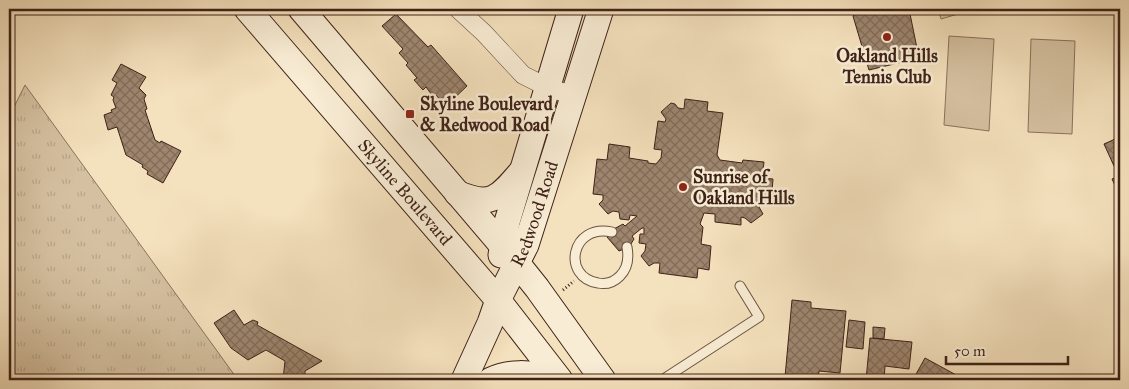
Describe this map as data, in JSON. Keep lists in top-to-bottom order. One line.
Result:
{"streets":{"main road":["Skyline Boulevard","Redwood Road"]},"crossings":[["Skyline Boulevard","Redwood Road"]],"places":{"other":["Oakland Hills Tennis Club","Sunrise of Oakland Hills"],"transit":["Skyline Boulevard & Redwood Road"]},"scale_bar":"50 m"}
